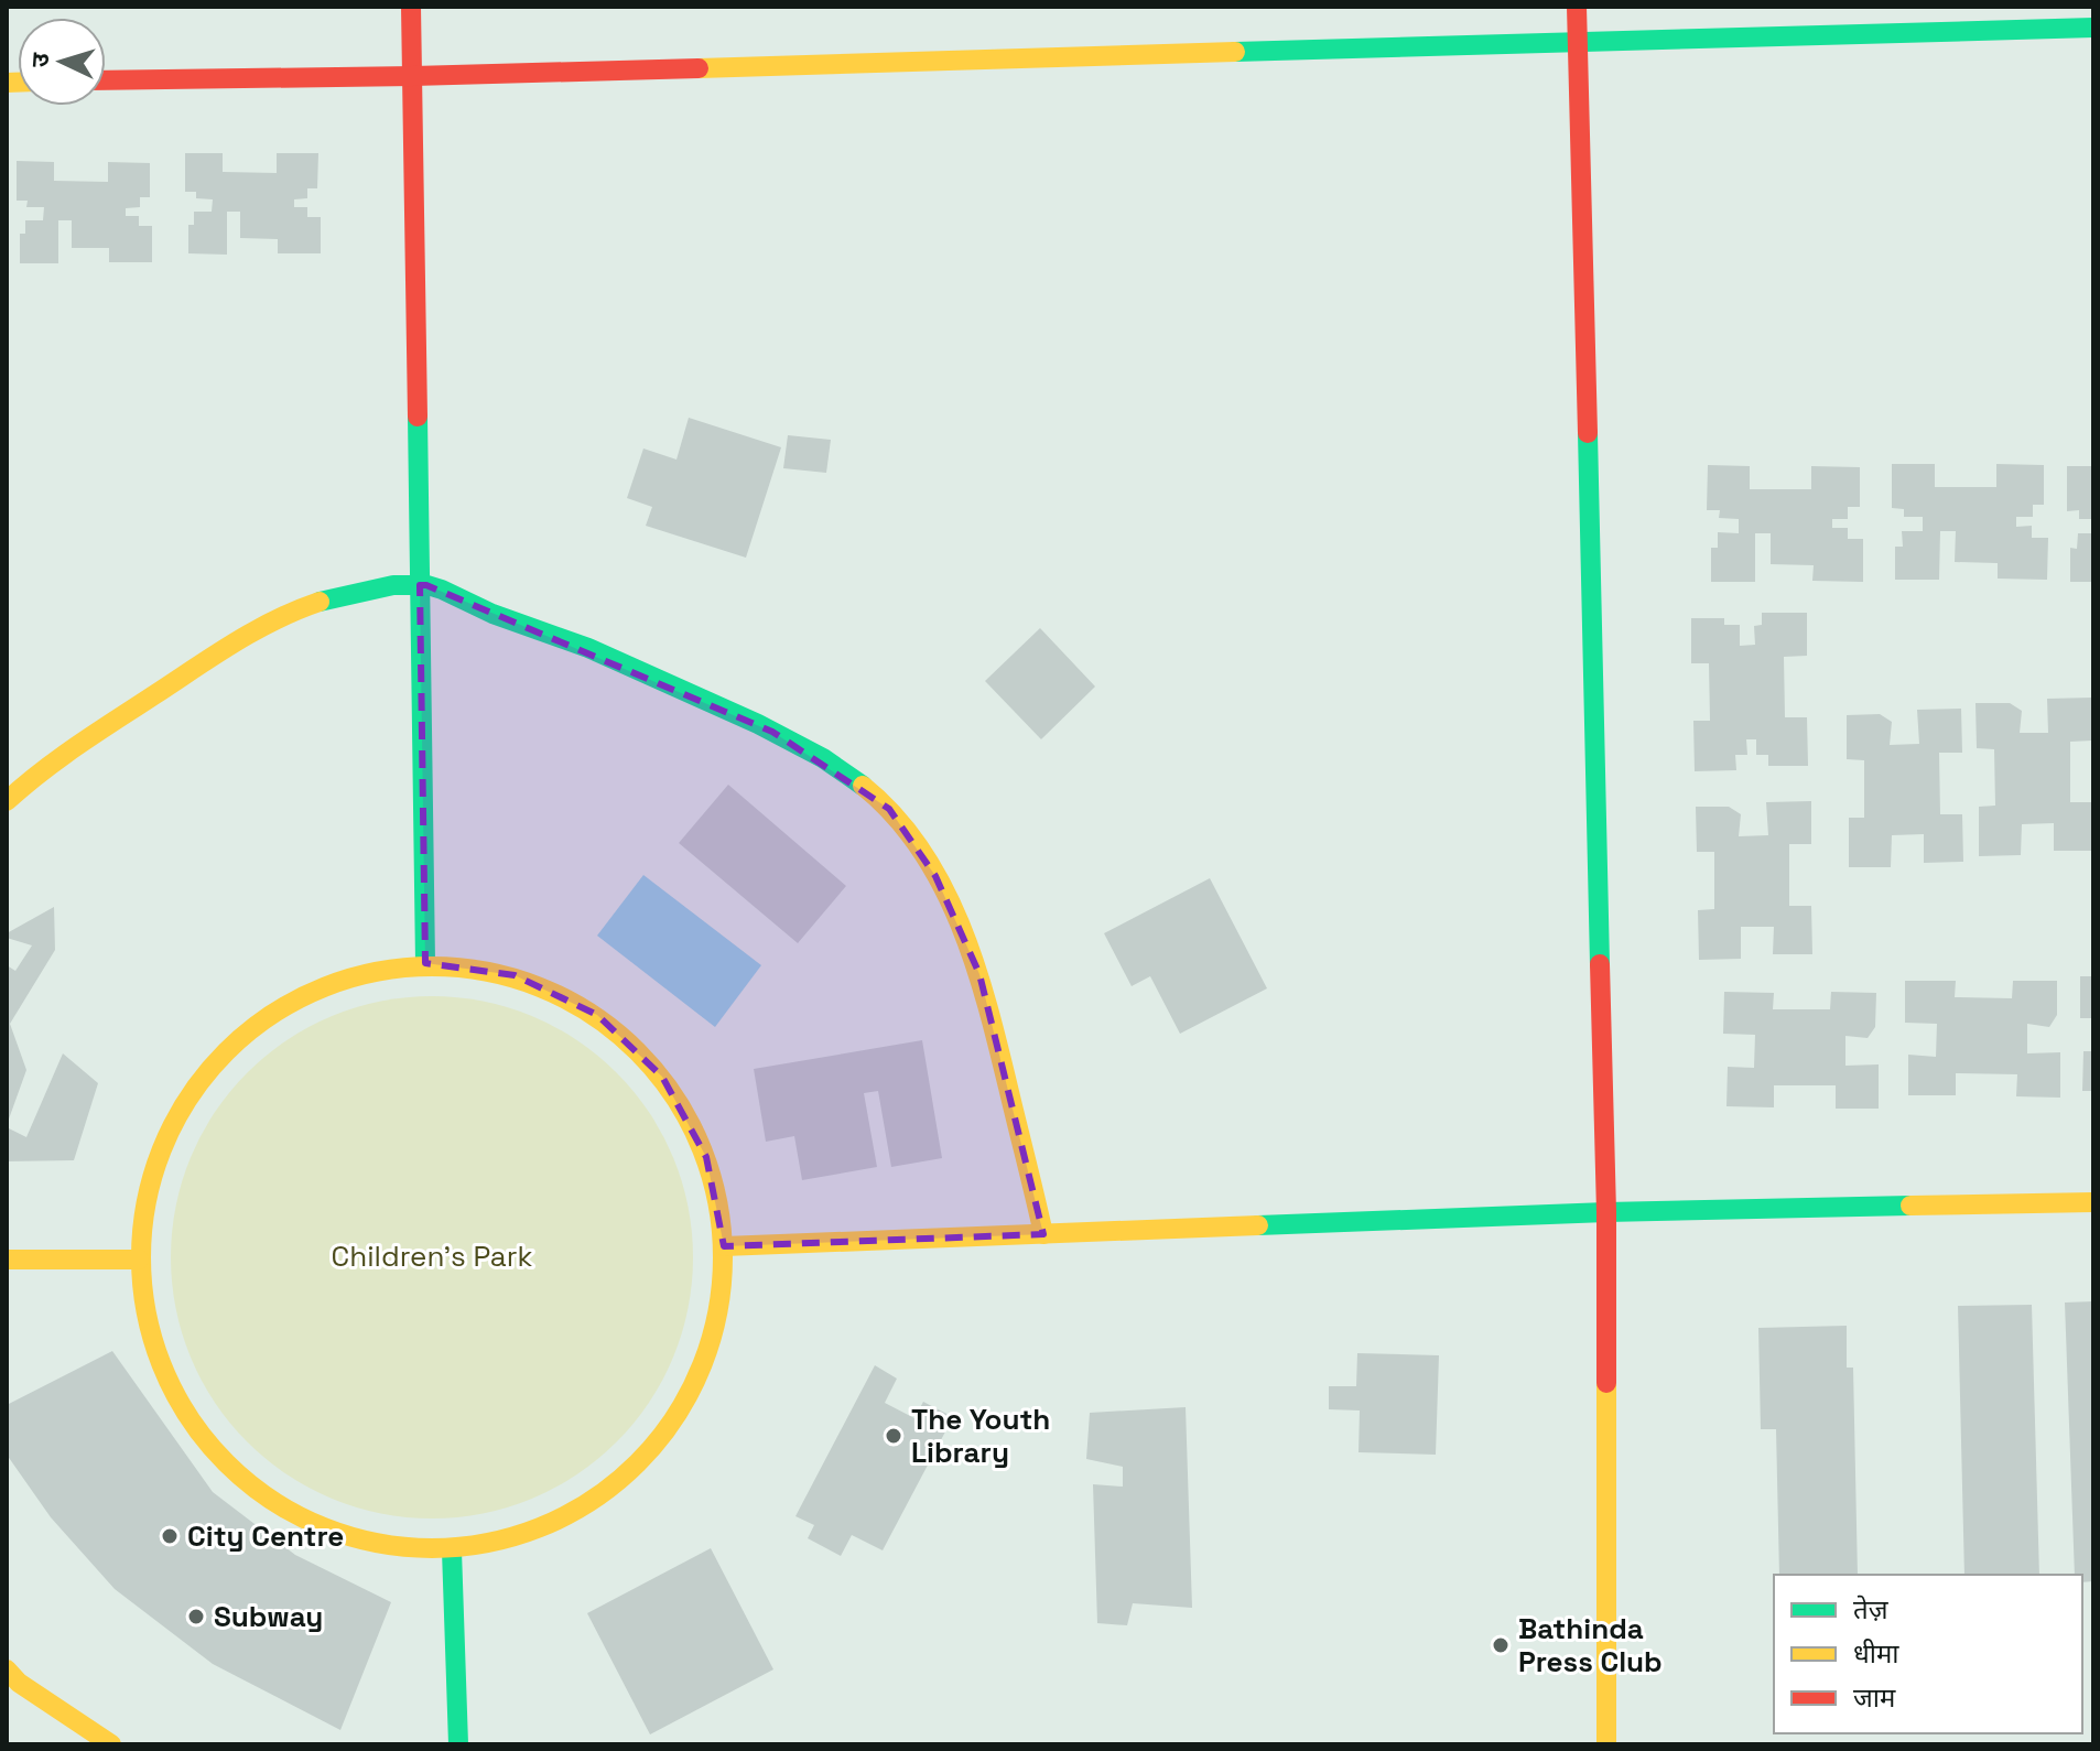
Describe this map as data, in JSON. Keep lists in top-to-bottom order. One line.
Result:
{"parks":["Children's Park"],"places":["The Youth Library","City Centre","Subway","Bathinda Press Club"],"legend":["तेज़","धीमा","जाम"],"north":"left"}
